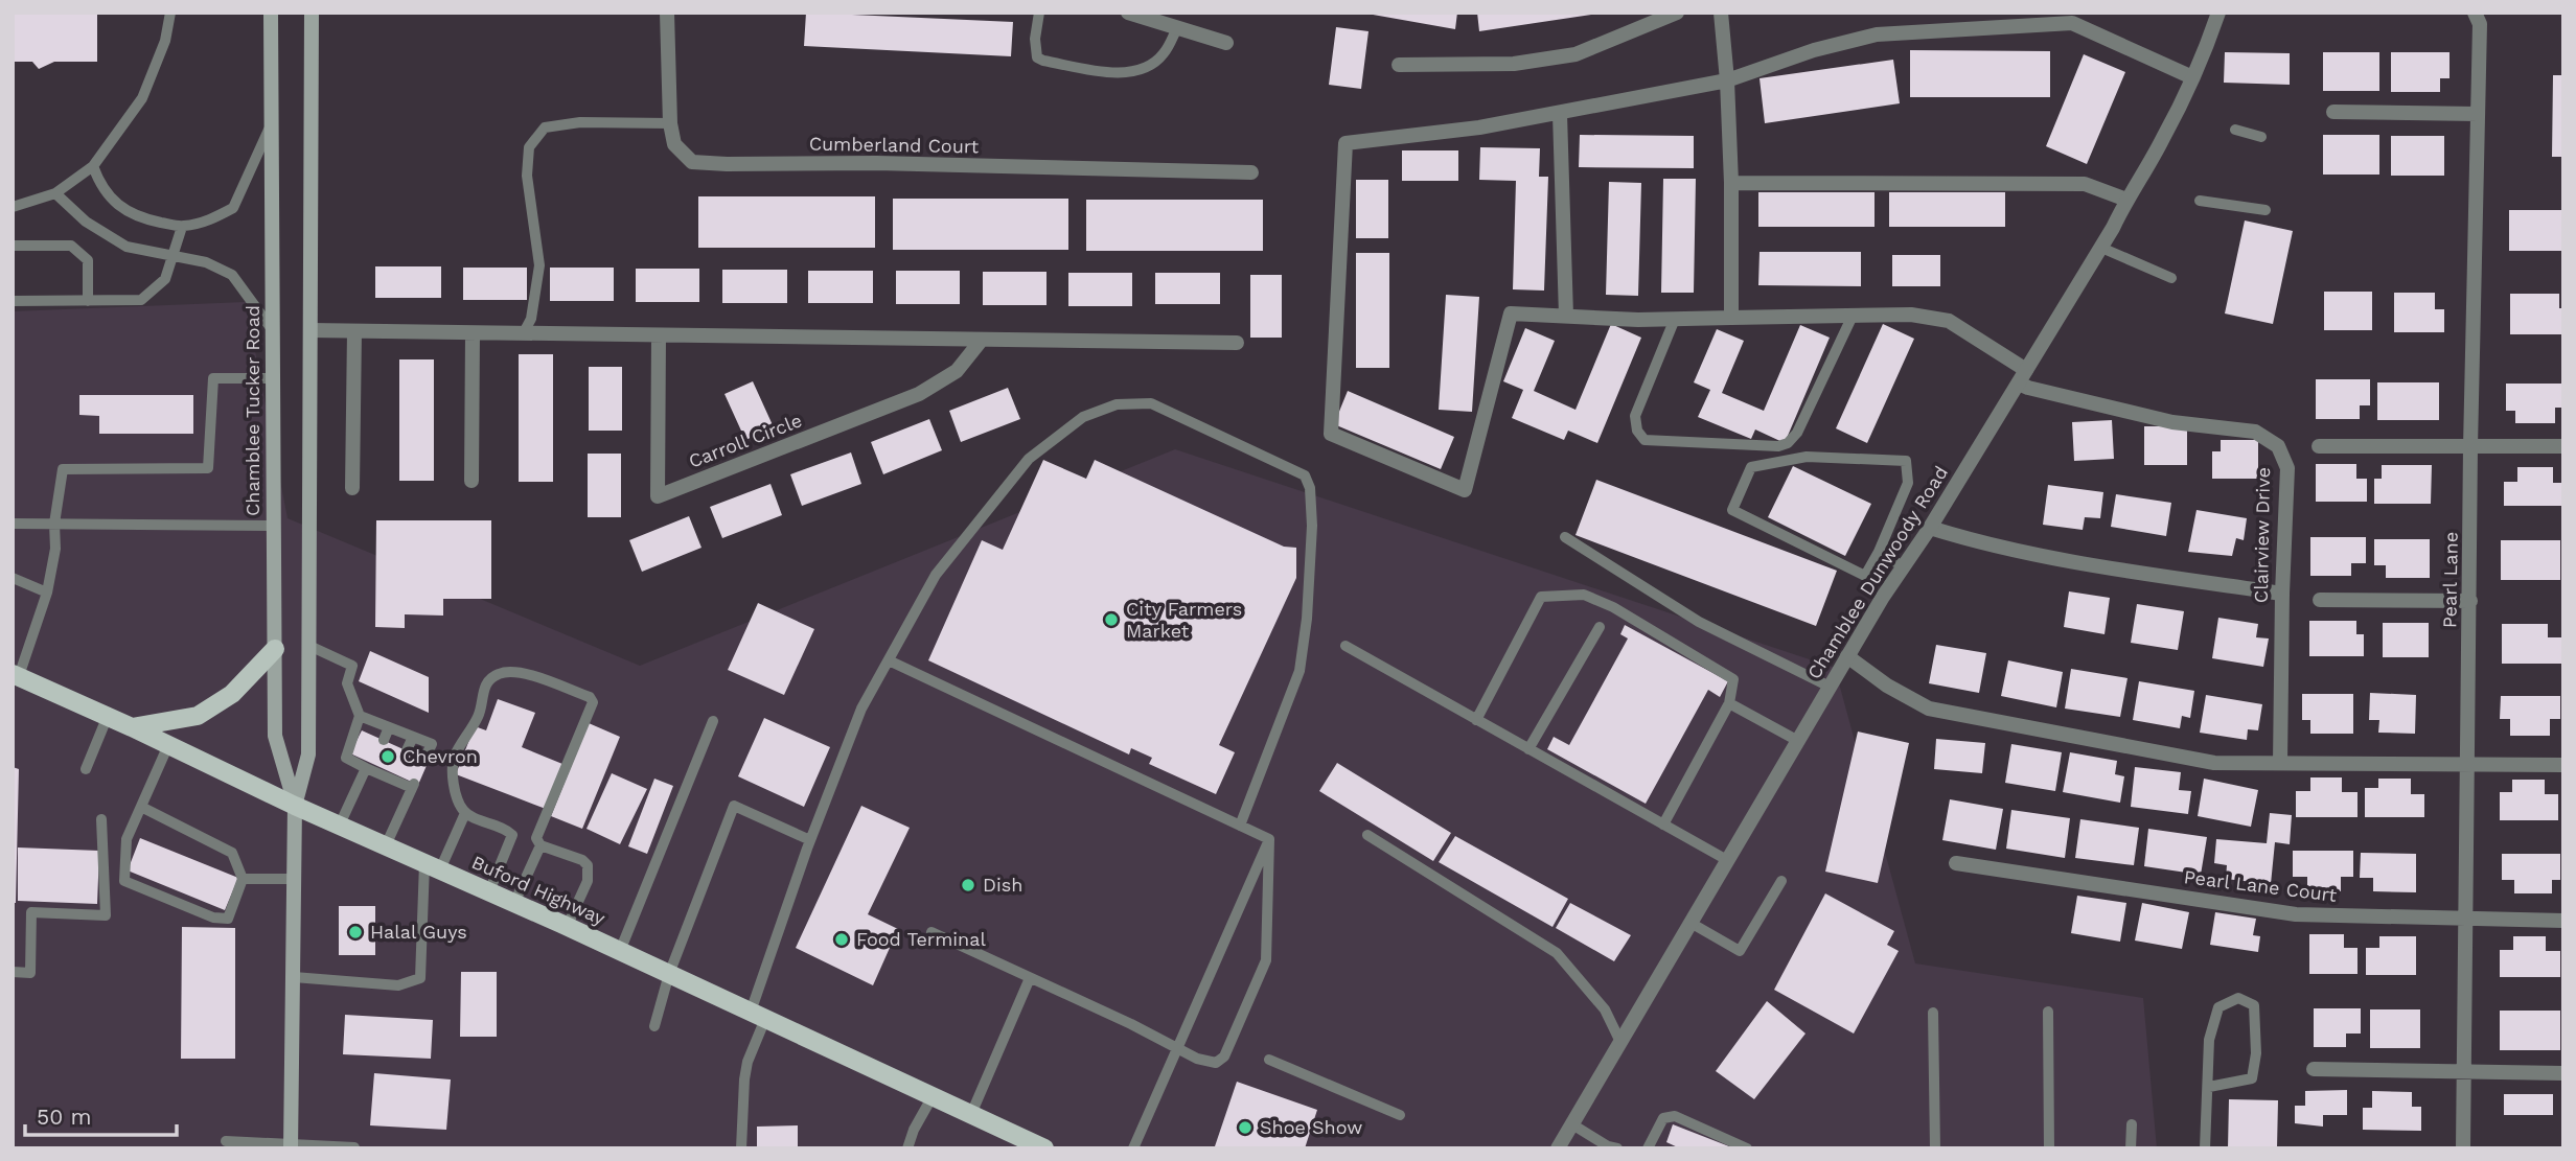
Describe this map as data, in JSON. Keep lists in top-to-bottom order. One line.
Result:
{"streets":{"main road":["Chamblee Tucker Road","Buford Highway"],"street":["Cumberland Court","Carroll Circle","Clairview Drive","Chamblee Dunwoody Road","Pearl Lane","Pearl Lane Court"]},"crossings":[["Chamblee Tucker Road","Buford Highway"],["Clairview Drive","Chamblee Dunwoody Road"],["Pearl Lane","Pearl Lane Court"]],"places":["City Farmers Market","Chevron","Dish","Halal Guys","Food Terminal","Shoe Show"],"scale_bar":"50 m"}
